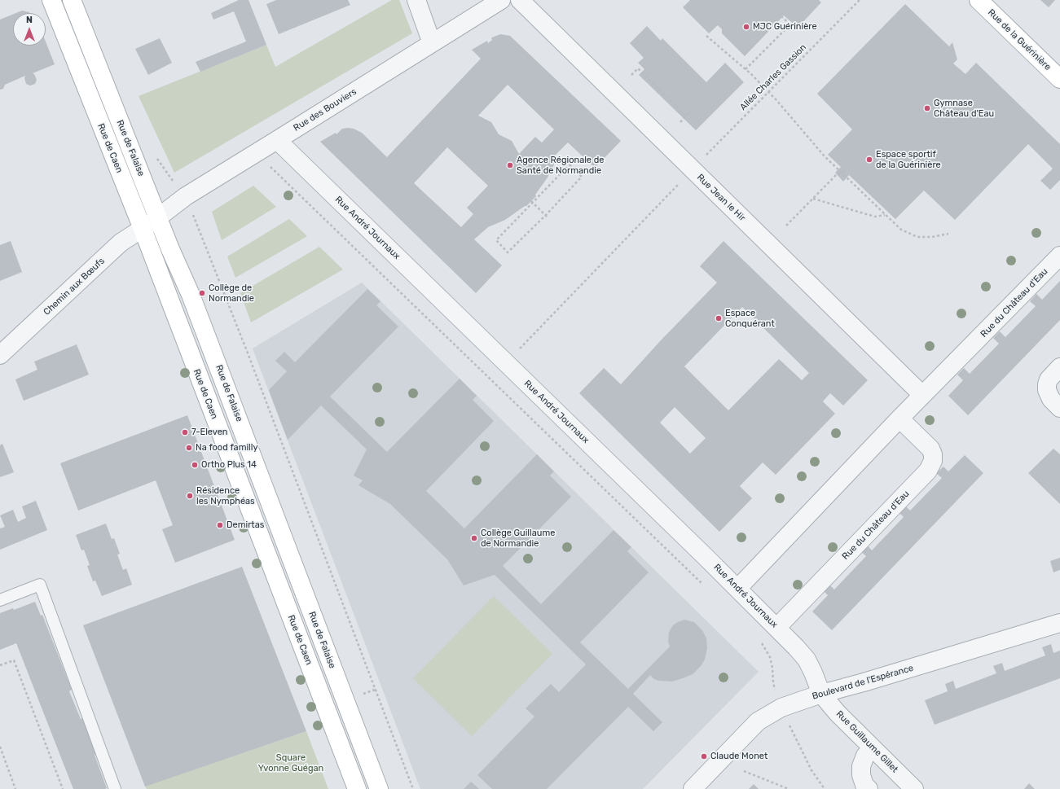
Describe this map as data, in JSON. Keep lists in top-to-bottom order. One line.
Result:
{"streets":{"main road":["Rue de la Guérinière","Rue de Caen","Rue de Falaise"],"street":["Rue des Bouviers","Rue Jean le Hir","Rue André Journaux","Chemin aux Bœufs","Rue du Château d'Eau","Boulevard de l'Espérance","Rue Guillaume Gillet"],"path":["Allée Charles Gassion"]},"crossings":[["Rue des Bouviers","Rue de Caen"],["Rue des Bouviers","Rue de Falaise"],["Rue des Bouviers","Rue André Journaux"],["Rue des Bouviers","Chemin aux Bœufs"],["Rue de Caen","Rue de Falaise"],["Rue de Caen","Chemin aux Bœufs"],["Rue de Falaise","Chemin aux Bœufs"],["Rue Jean le Hir","Rue du Château d'Eau"],["Rue André Journaux","Rue du Château d'Eau"],["Rue André Journaux","Boulevard de l'Espérance"],["Rue André Journaux","Rue Guillaume Gillet"],["Boulevard de l'Espérance","Rue Guillaume Gillet"]],"parks":["Square Yvonne Guégan"],"places":["MJC Guérinière","Gymnase Château d'Eau","Espace sportif de la Guérinière","Agence Régionale de Santé de Normandie","Collège de Normandie","Espace Conquérant","7-Eleven","Na food familly","Ortho Plus 14","Résidence les Nymphéas","Demirtas","Collège Guillaume de Normandie","Claude Monet"],"north":"top"}
